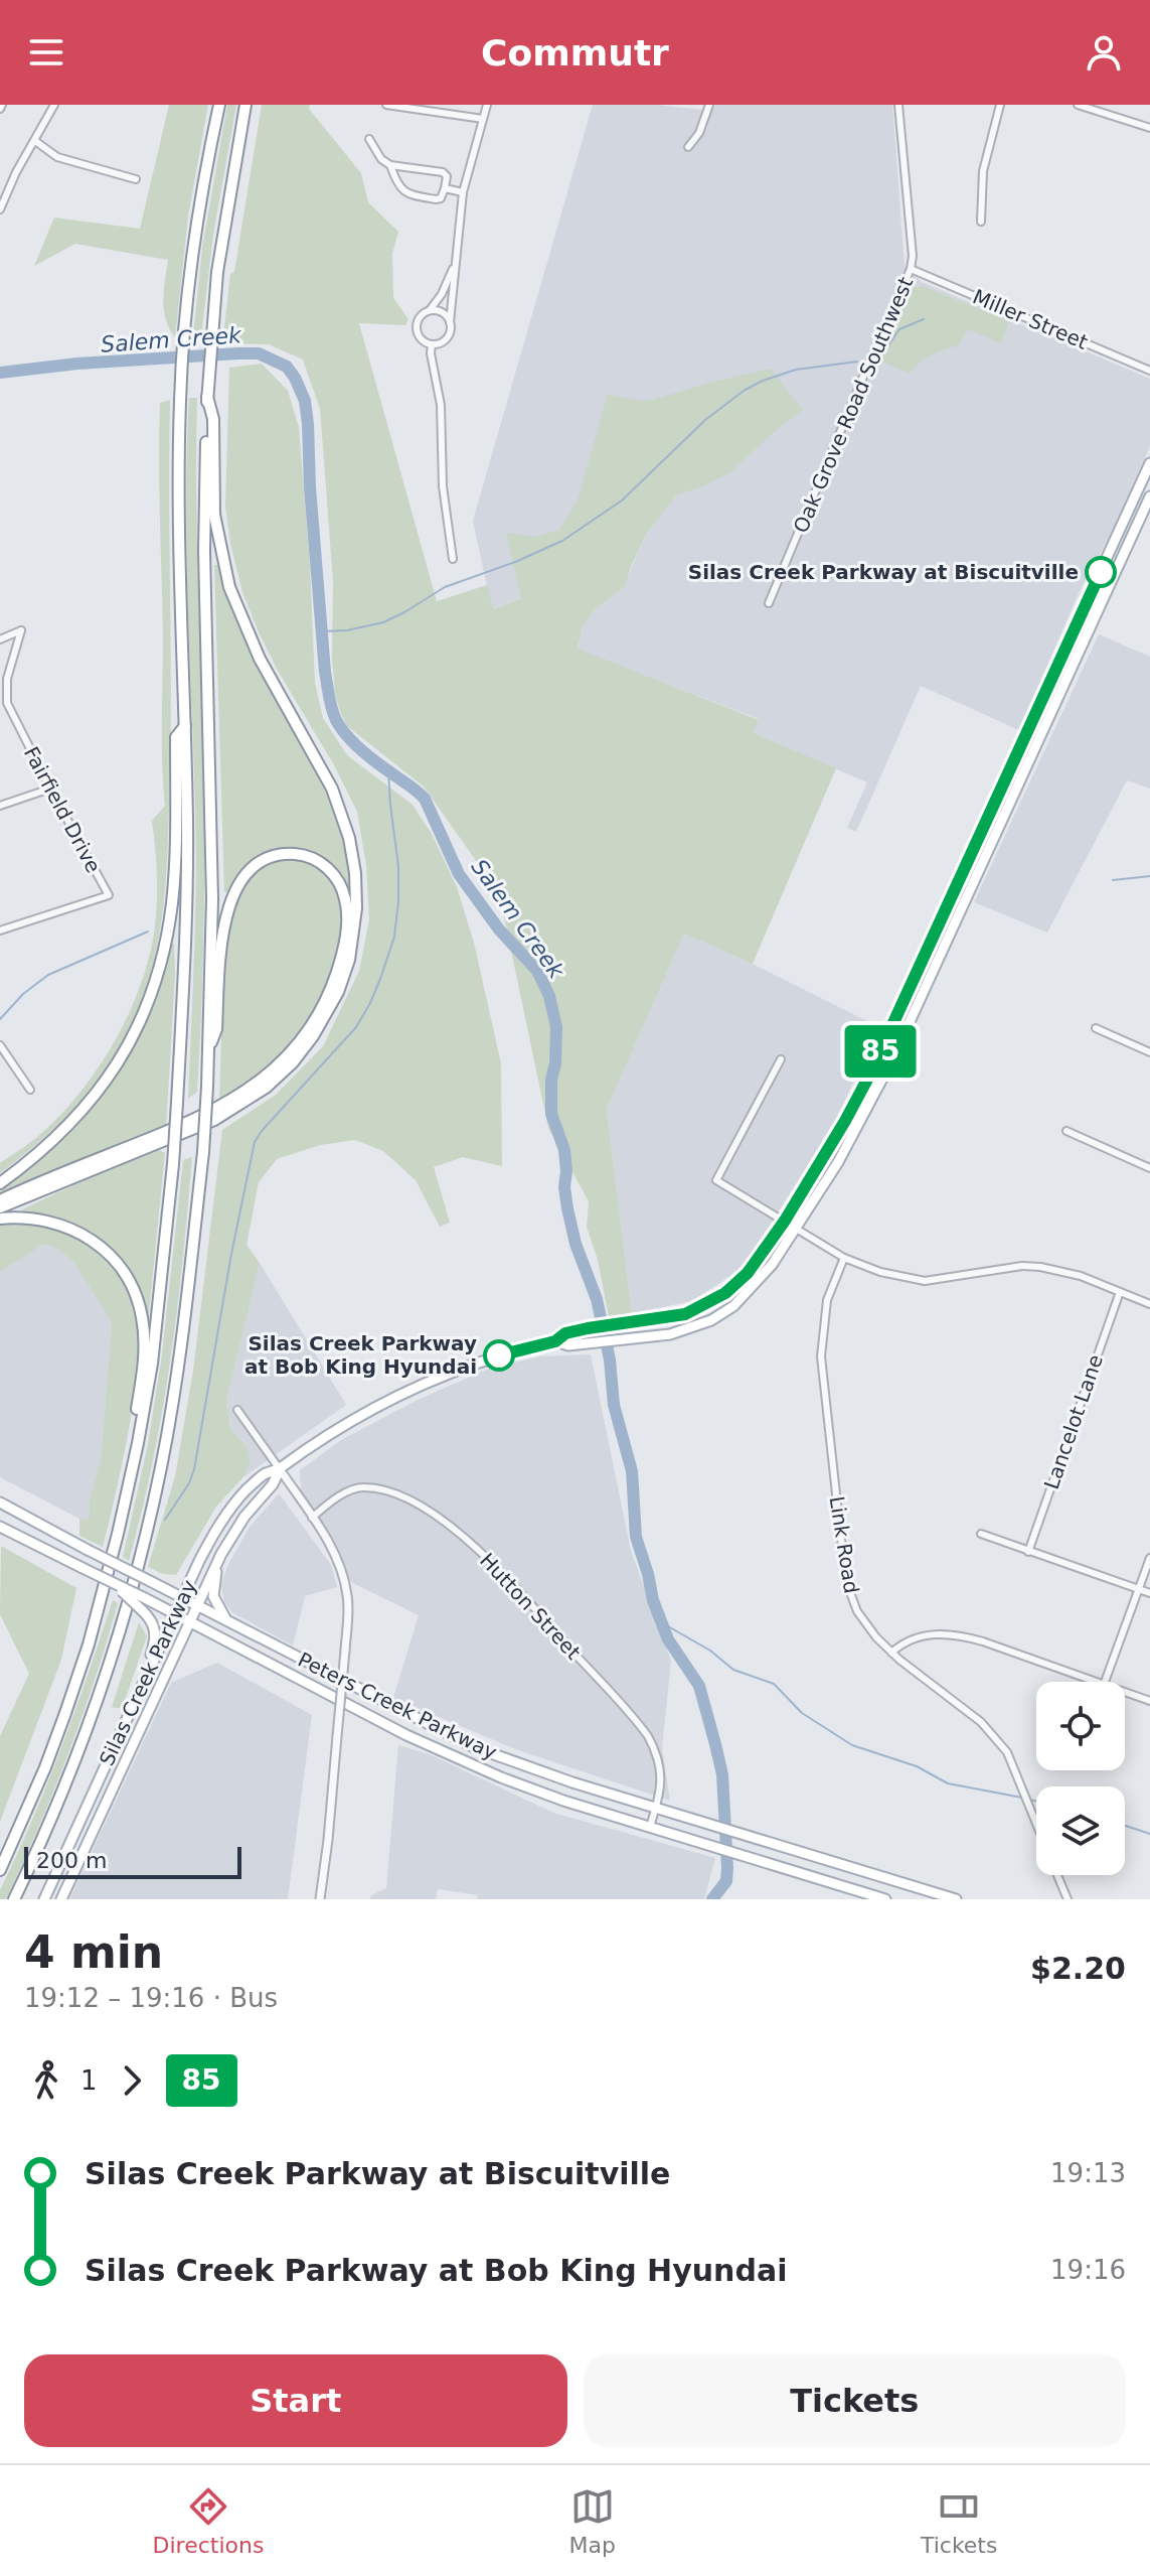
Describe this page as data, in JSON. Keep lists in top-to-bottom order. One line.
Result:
{"streets":{"main road":["Silas Creek Parkway","Peters Creek Parkway"],"street":["Miller Street","Oak Grove Road Southwest","Fairfield Drive","Lancelot Lane","Link Road","Hutton Street"]},"crossings":[["Miller Street","Oak Grove Road Southwest"],["Hutton Street","Peters Creek Parkway"],["Silas Creek Parkway","Peters Creek Parkway"]],"water":["Salem Creek"],"places":["Silas Creek Parkway at Biscuitville","Silas Creek Parkway at Bob King Hyundai"],"lines":["bus line 85"],"scale_bar":"200 m","page":{"header":"Commutr","on_map":"85","scale":"200 m","heading":["4 min","19:12 – 19:16 · Bus","$2.20"],"legs":["1","85"],"list":[{"name":"Silas Creek Parkway at Biscuitville","value":"19:13"},{"name":"Silas Creek Parkway at Bob King Hyundai","value":"19:16"}],"buttons":["Start","Tickets"],"tabs":["Directions","Map","Tickets"]}}
